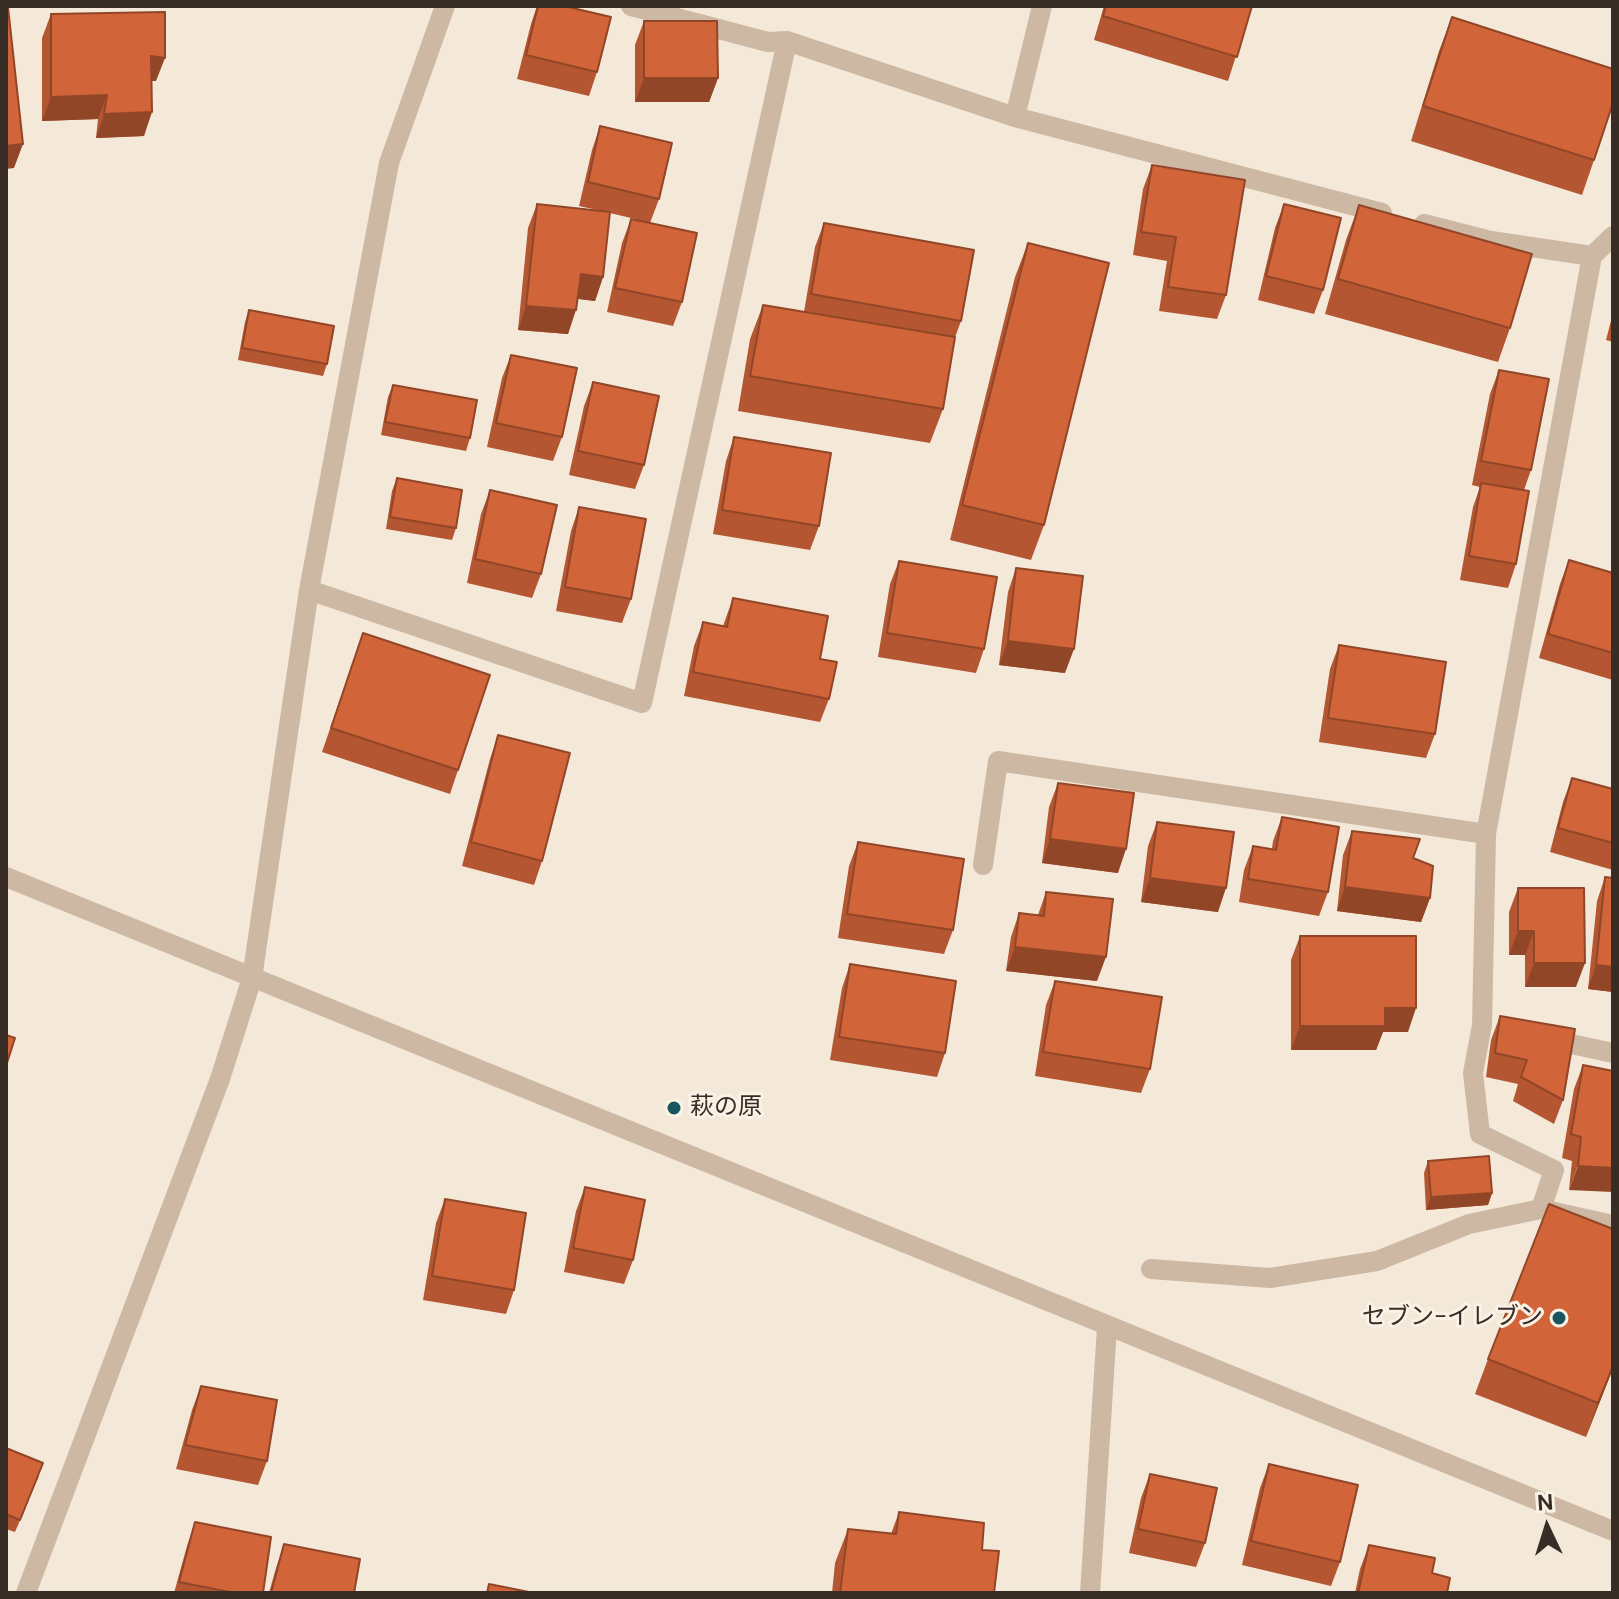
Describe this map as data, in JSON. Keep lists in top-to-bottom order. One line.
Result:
{"places":["萩の原","セブン-イレブン"],"north":"top"}
